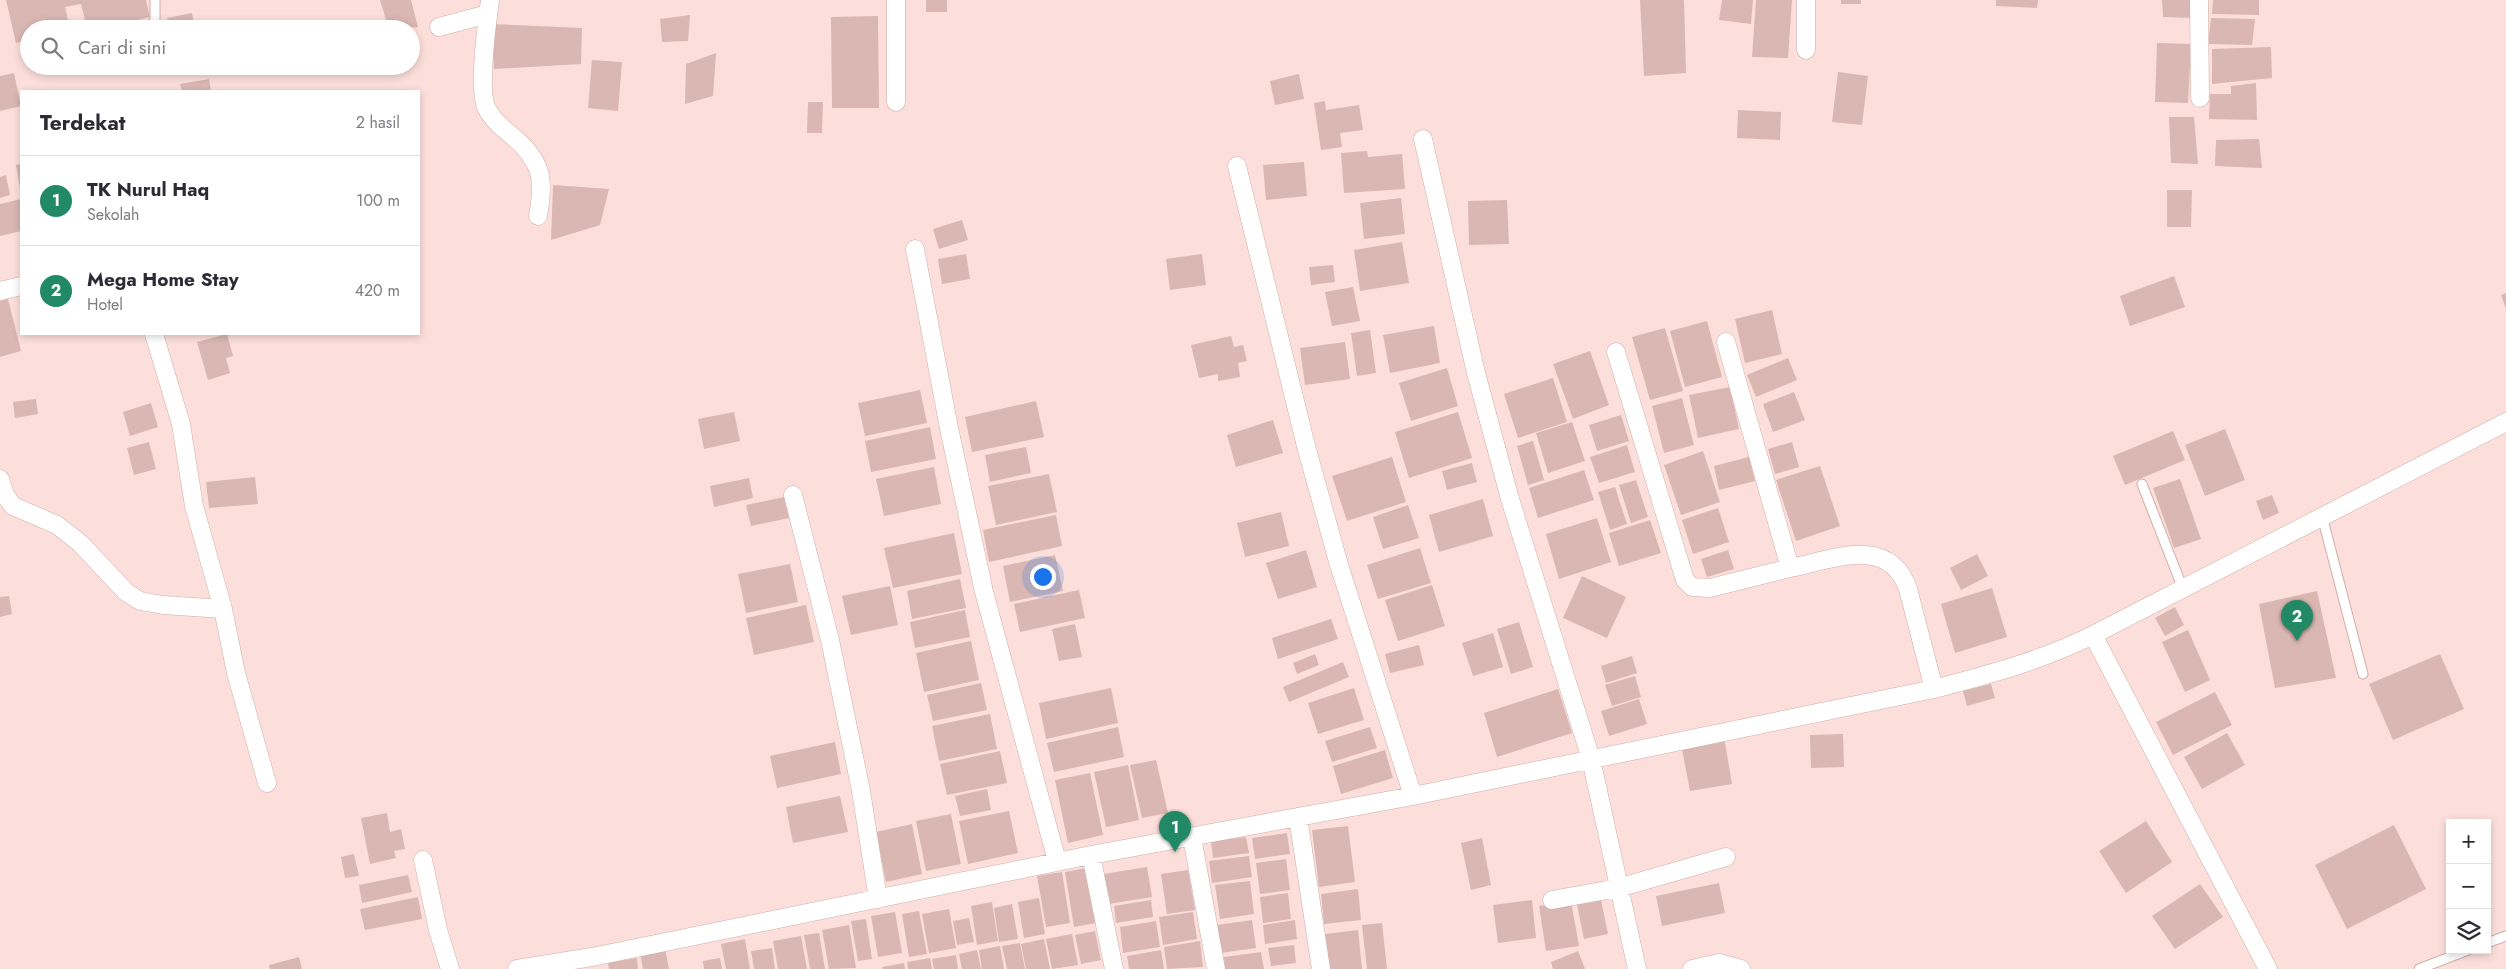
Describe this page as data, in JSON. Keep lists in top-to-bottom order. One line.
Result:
{"page":{"search":"Cari di sini","heading":["Terdekat","2 hasil"],"list":[{"mark":"1","name":"TK Nurul Haq","note":"Sekolah","value":"100 m"},{"mark":"2","name":"Mega Home Stay","note":"Hotel","value":"420 m"}],"pins":["2","1"],"map_buttons":["+","−"]}}
